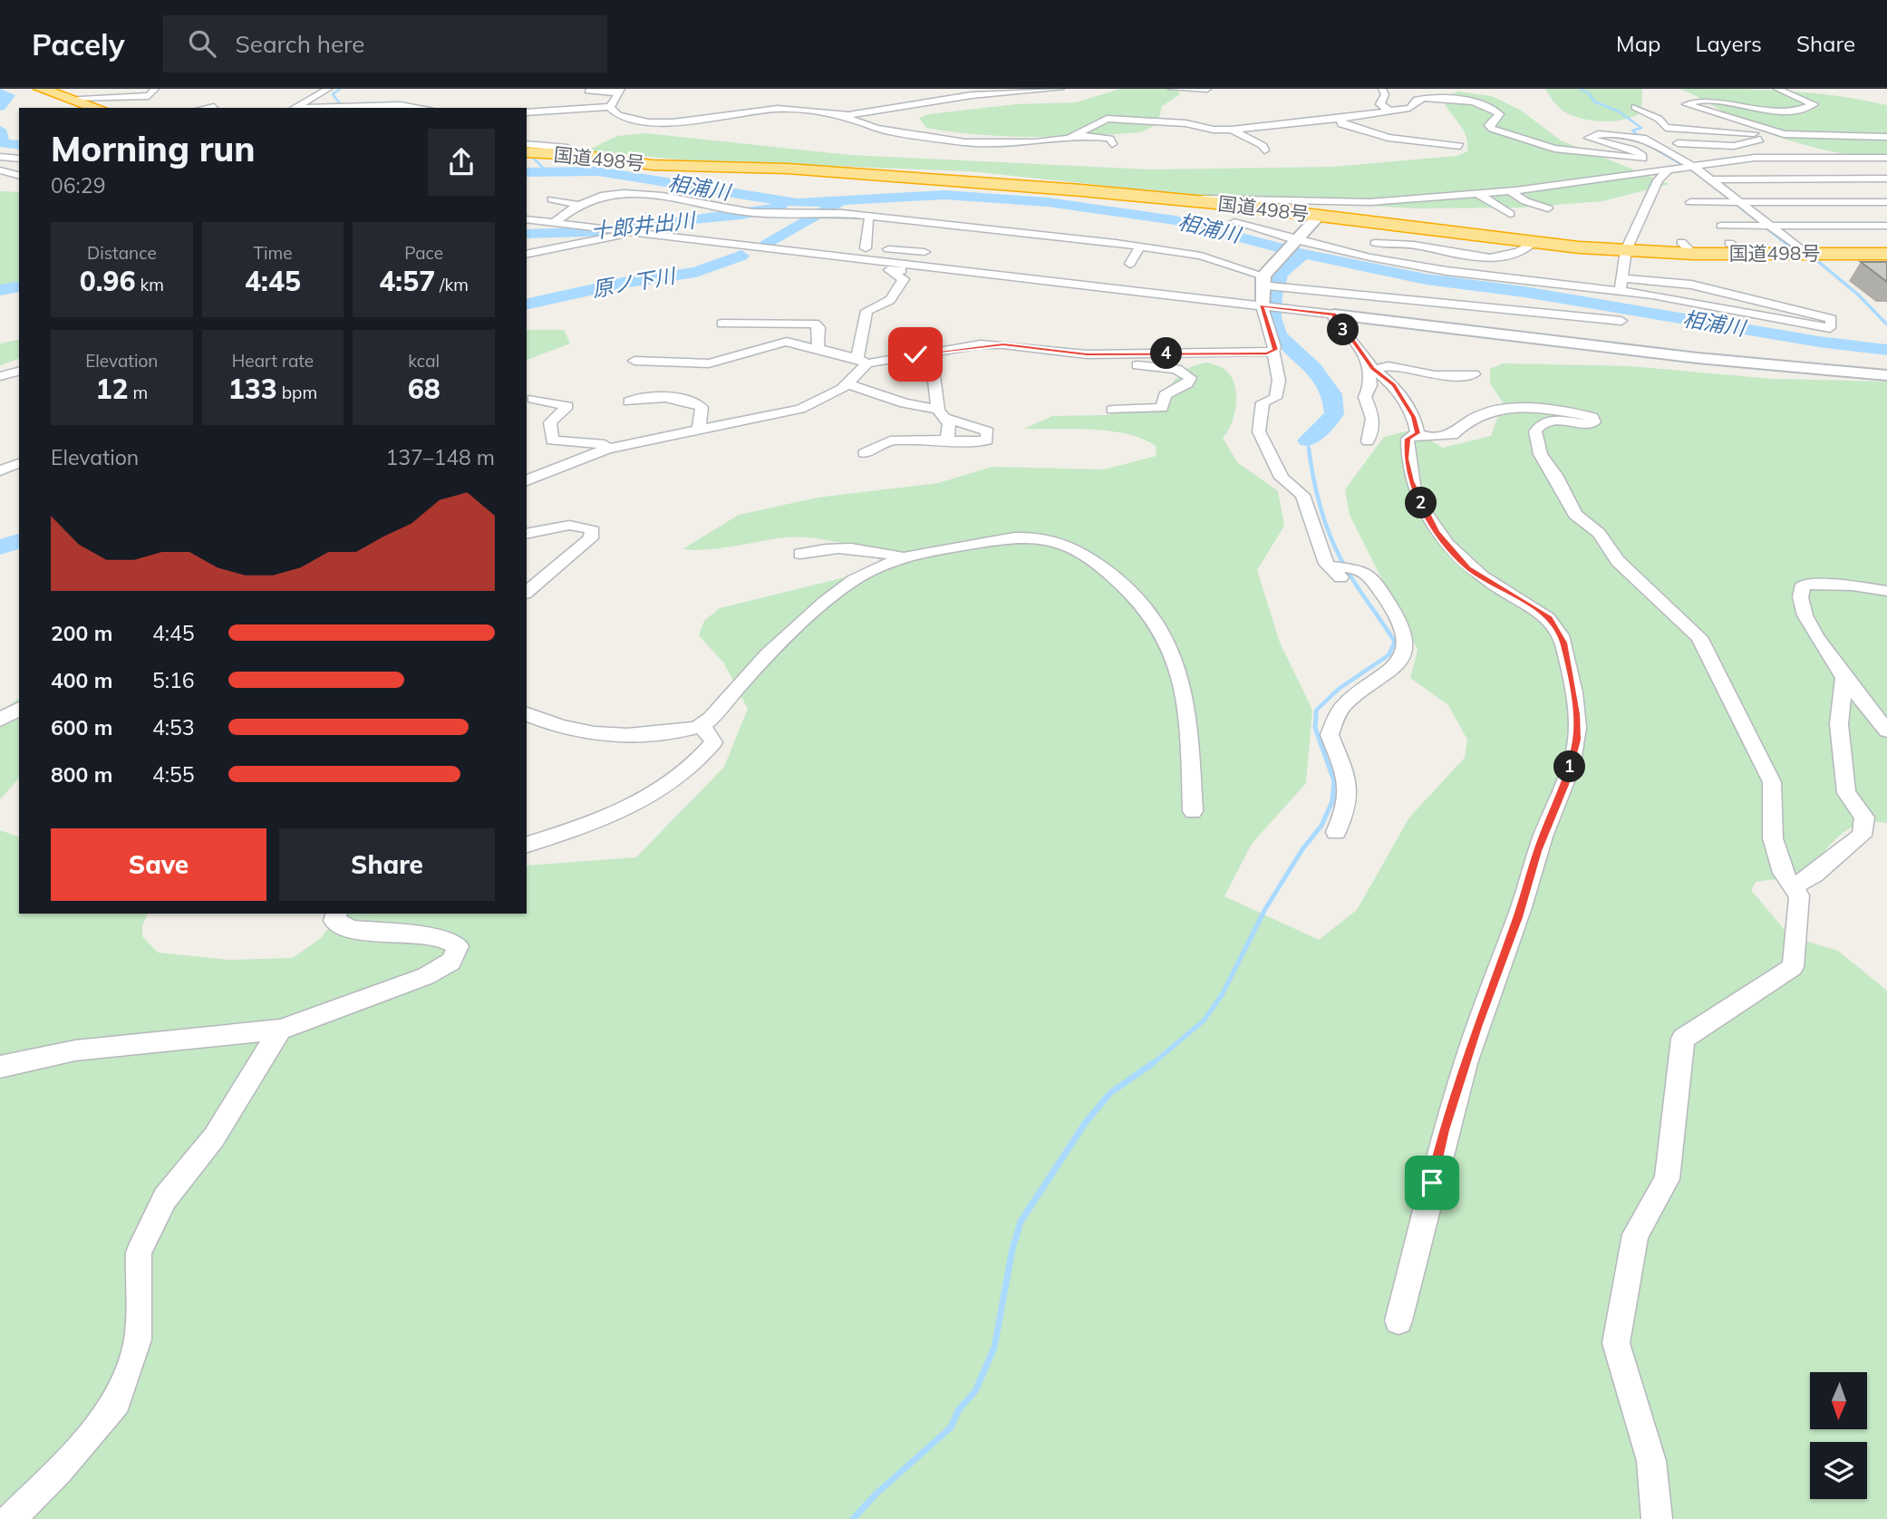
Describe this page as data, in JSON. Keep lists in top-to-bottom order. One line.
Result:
{"streets":{"highway":["国道498号"]},"water":["相浦川","十郎井出川","原ノ下川"],"north":"bottom","page":{"header":"Pacely","search":"Search here","nav":["Map","Layers","Share"],"heading":["Morning run","06:29"],"stats":[["Distance","0.96 km"],["Time","4:45"],["Pace","4:57 /km"],["Elevation","12 m"],["Heart rate","133 bpm"],["kcal","68"]],"pins":["3","4","2","1"],"chart":["Elevation","137–148 m"],"list":[{"name":"200 m","note":"4:45"},{"name":"400 m","note":"5:16"},{"name":"600 m","note":"4:53"},{"name":"800 m","note":"4:55"}],"buttons":["Save","Share"]}}
